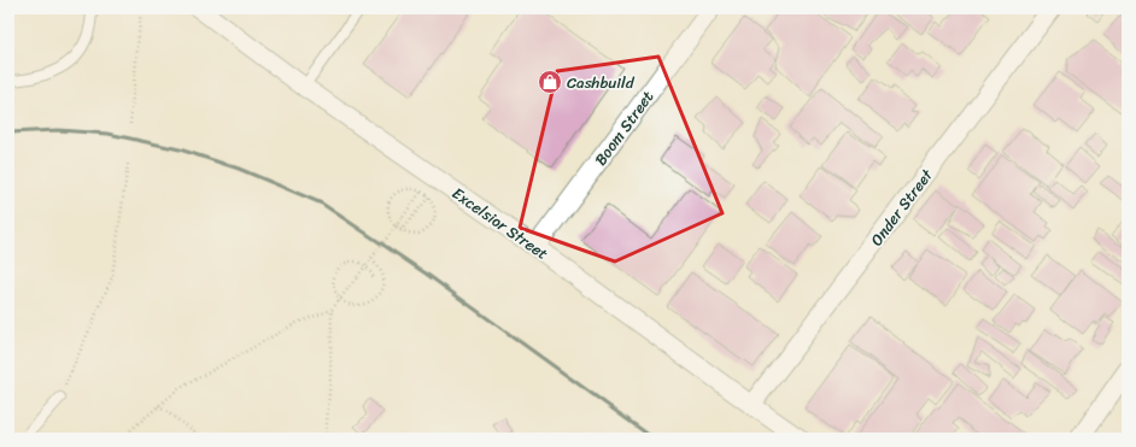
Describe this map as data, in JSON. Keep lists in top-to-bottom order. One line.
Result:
{"streets":{"street":["Boom Street","Onder Street","Excelsior Street"]},"crossings":[["Boom Street","Excelsior Street"],["Onder Street","Excelsior Street"]],"places":{"shop":["Cashbuild"]}}
